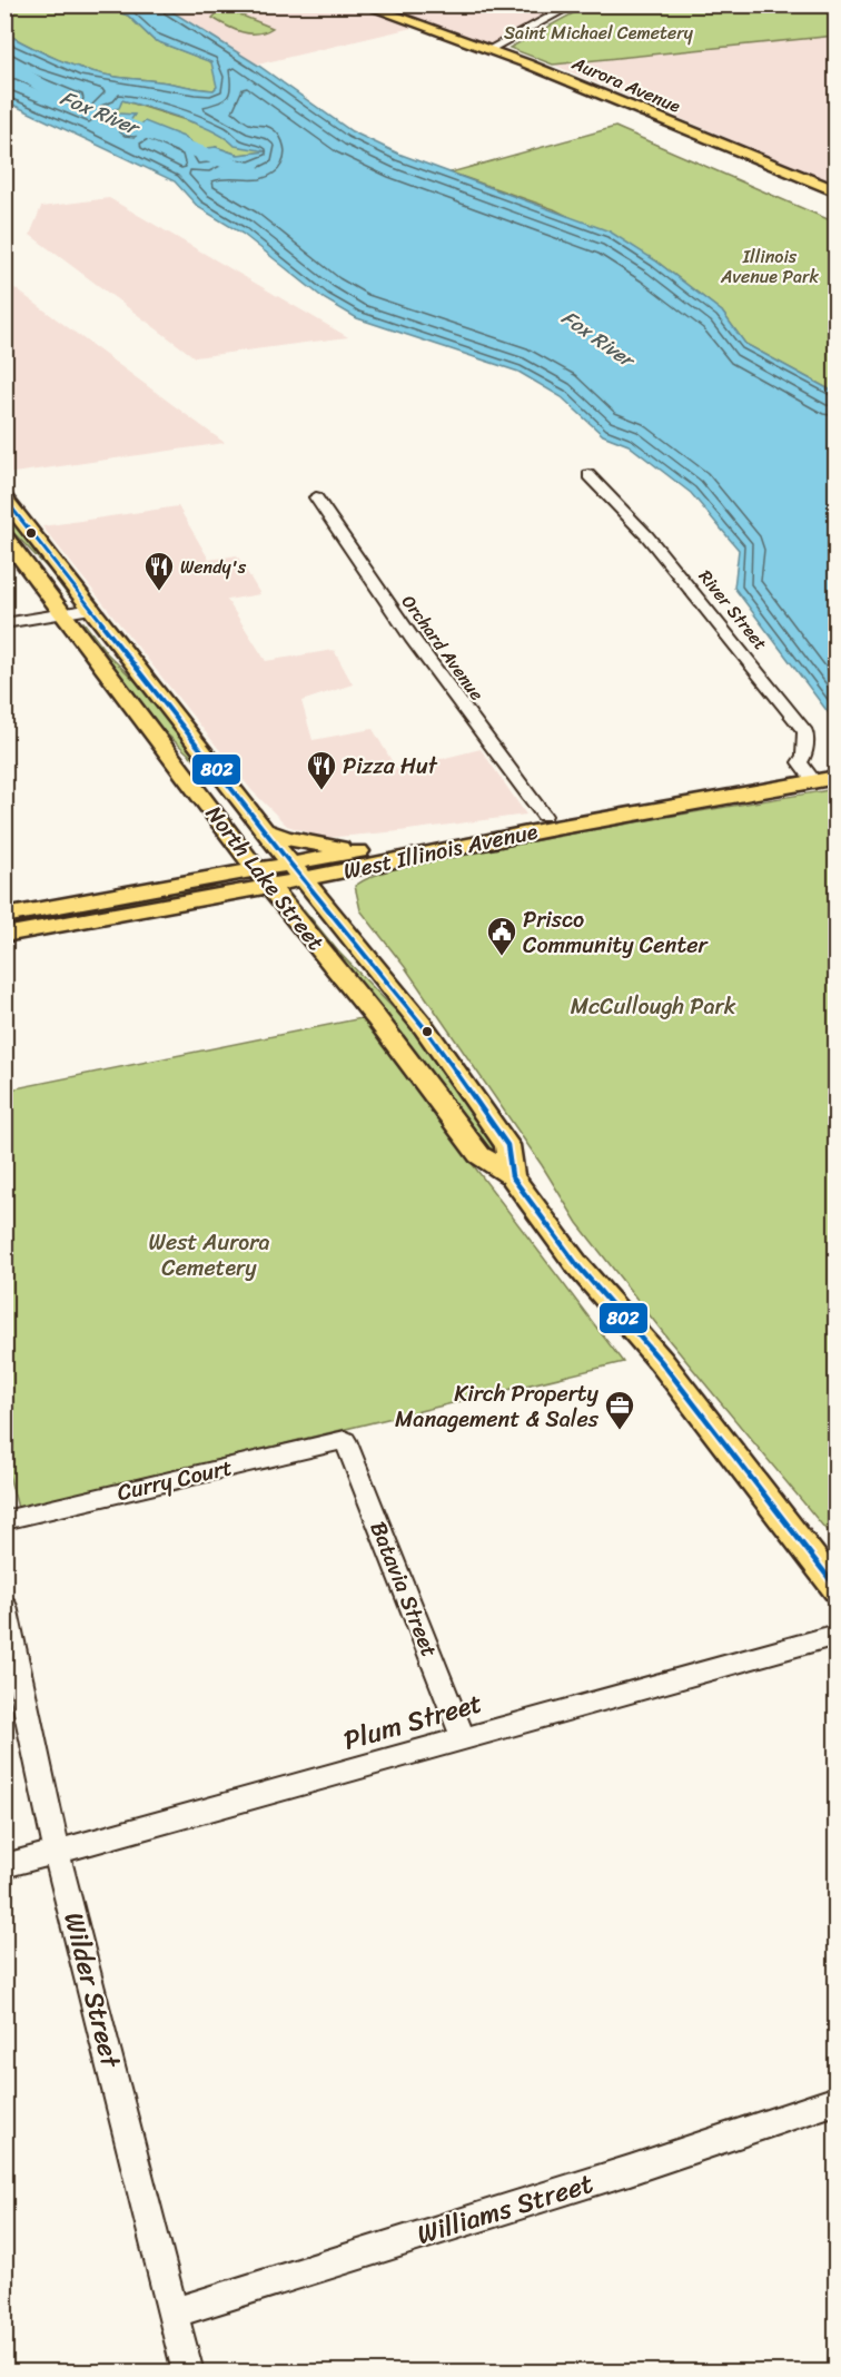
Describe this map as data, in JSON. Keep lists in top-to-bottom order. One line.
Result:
{"streets":{"main road":["Aurora Avenue","West Illinois Avenue","North Lake Street"],"street":["River Street","Orchard Avenue","Curry Court","Batavia Street","Plum Street","Wilder Street","Williams Street"]},"crossings":[["River Street","West Illinois Avenue"],["Orchard Avenue","West Illinois Avenue"],["West Illinois Avenue","North Lake Street"],["Curry Court","Batavia Street"],["Batavia Street","Plum Street"],["Plum Street","Wilder Street"],["Wilder Street","Williams Street"]],"water":["Fox River"],"parks":["Saint Michael Cemetery","Illinois Avenue Park","McCullough Park","West Aurora Cemetery"],"places":{"restaurant":["Wendy's","Pizza Hut"],"public building":["Prisco Community Center"],"office":["Kirch Property Management & Sales"]},"lines":["transit line 802"]}
